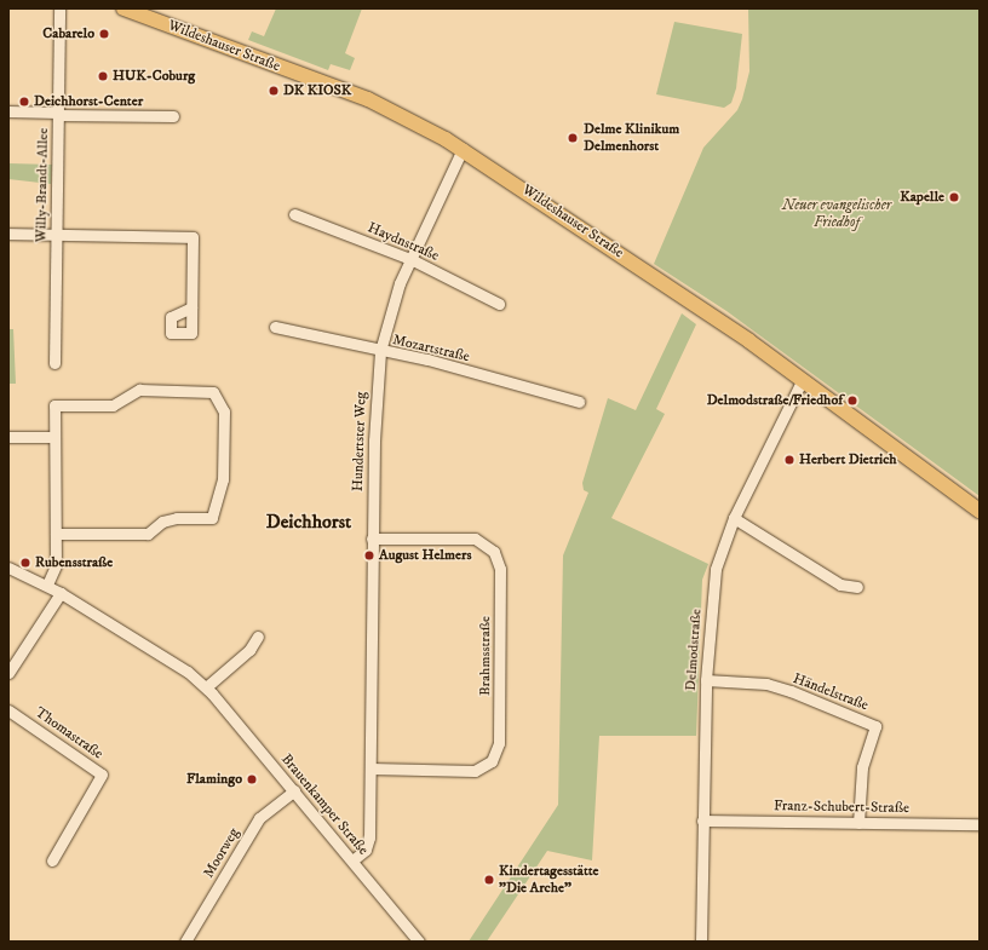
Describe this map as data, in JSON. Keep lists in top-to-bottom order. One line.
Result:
{"streets":{"main road":["Wildeshauser Straße"],"street":["Willy-Brandt-Allee","Haydnstraße","Mozartstraße","Hundertster Weg","Delmodstraße","Brahmsstraße","Händelstraße","Thomastraße","Brauenkamper Straße","Franz-Schubert-Straße","Moorweg"]},"crossings":[["Wildeshauser Straße","Hundertster Weg"],["Wildeshauser Straße","Delmodstraße"],["Haydnstraße","Hundertster Weg"],["Mozartstraße","Hundertster Weg"],["Hundertster Weg","Brahmsstraße"],["Hundertster Weg","Brauenkamper Straße"],["Delmodstraße","Händelstraße"],["Delmodstraße","Franz-Schubert-Straße"],["Händelstraße","Franz-Schubert-Straße"],["Brauenkamper Straße","Moorweg"]],"districts":["Deichhorst"],"parks":["Neuer evangelischer Friedhof"],"places":["Cabarelo","HUK-Coburg","DK KIOSK","Deichhorst-Center","Delme Klinikum Delmenhorst","Kapelle","Delmodstraße/Friedhof","Herbert Dietrich","August Helmers","Rubensstraße","Flamingo","Kindertagesstätte \"Die Arche\""]}
